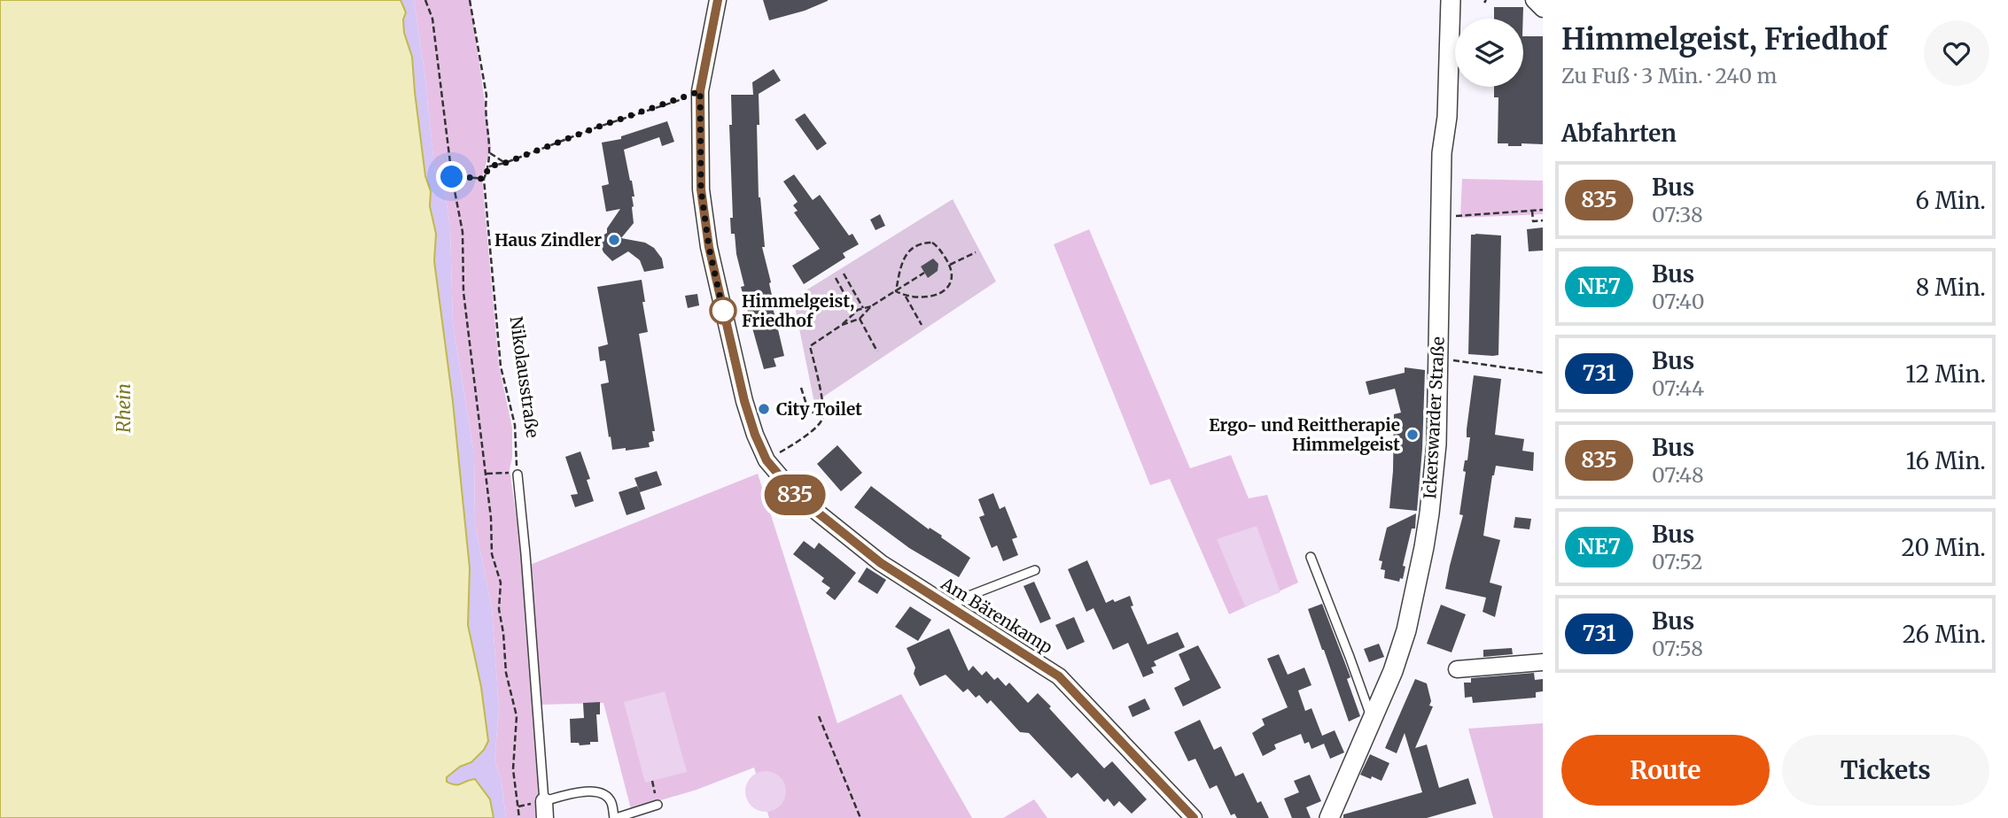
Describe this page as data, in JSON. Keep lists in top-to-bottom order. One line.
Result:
{"streets":{"street":["Ickerswarder Straße","Am Bärenkamp"],"path":["Nikolausstraße"]},"water":["Rhein"],"places":["Haus Zindler","Himmelgeist, Friedhof","City Toilet","Ergo- und Reittherapie Himmelgeist"],"lines":["bus line 835"],"page":{"on_map":"835","heading":[["Himmelgeist, Friedhof","Zu Fuß · 3 Min. · 240 m"],"Abfahrten"],"list":[{"mark":"835","name":"Bus","note":"07:38","value":"6 Min."},{"mark":"NE7","name":"Bus","note":"07:40","value":"8 Min."},{"mark":"731","name":"Bus","note":"07:44","value":"12 Min."},{"mark":"835","name":"Bus","note":"07:48","value":"16 Min."},{"mark":"NE7","name":"Bus","note":"07:52","value":"20 Min."},{"mark":"731","name":"Bus","note":"07:58","value":"26 Min."}],"buttons":["Route","Tickets"]}}
